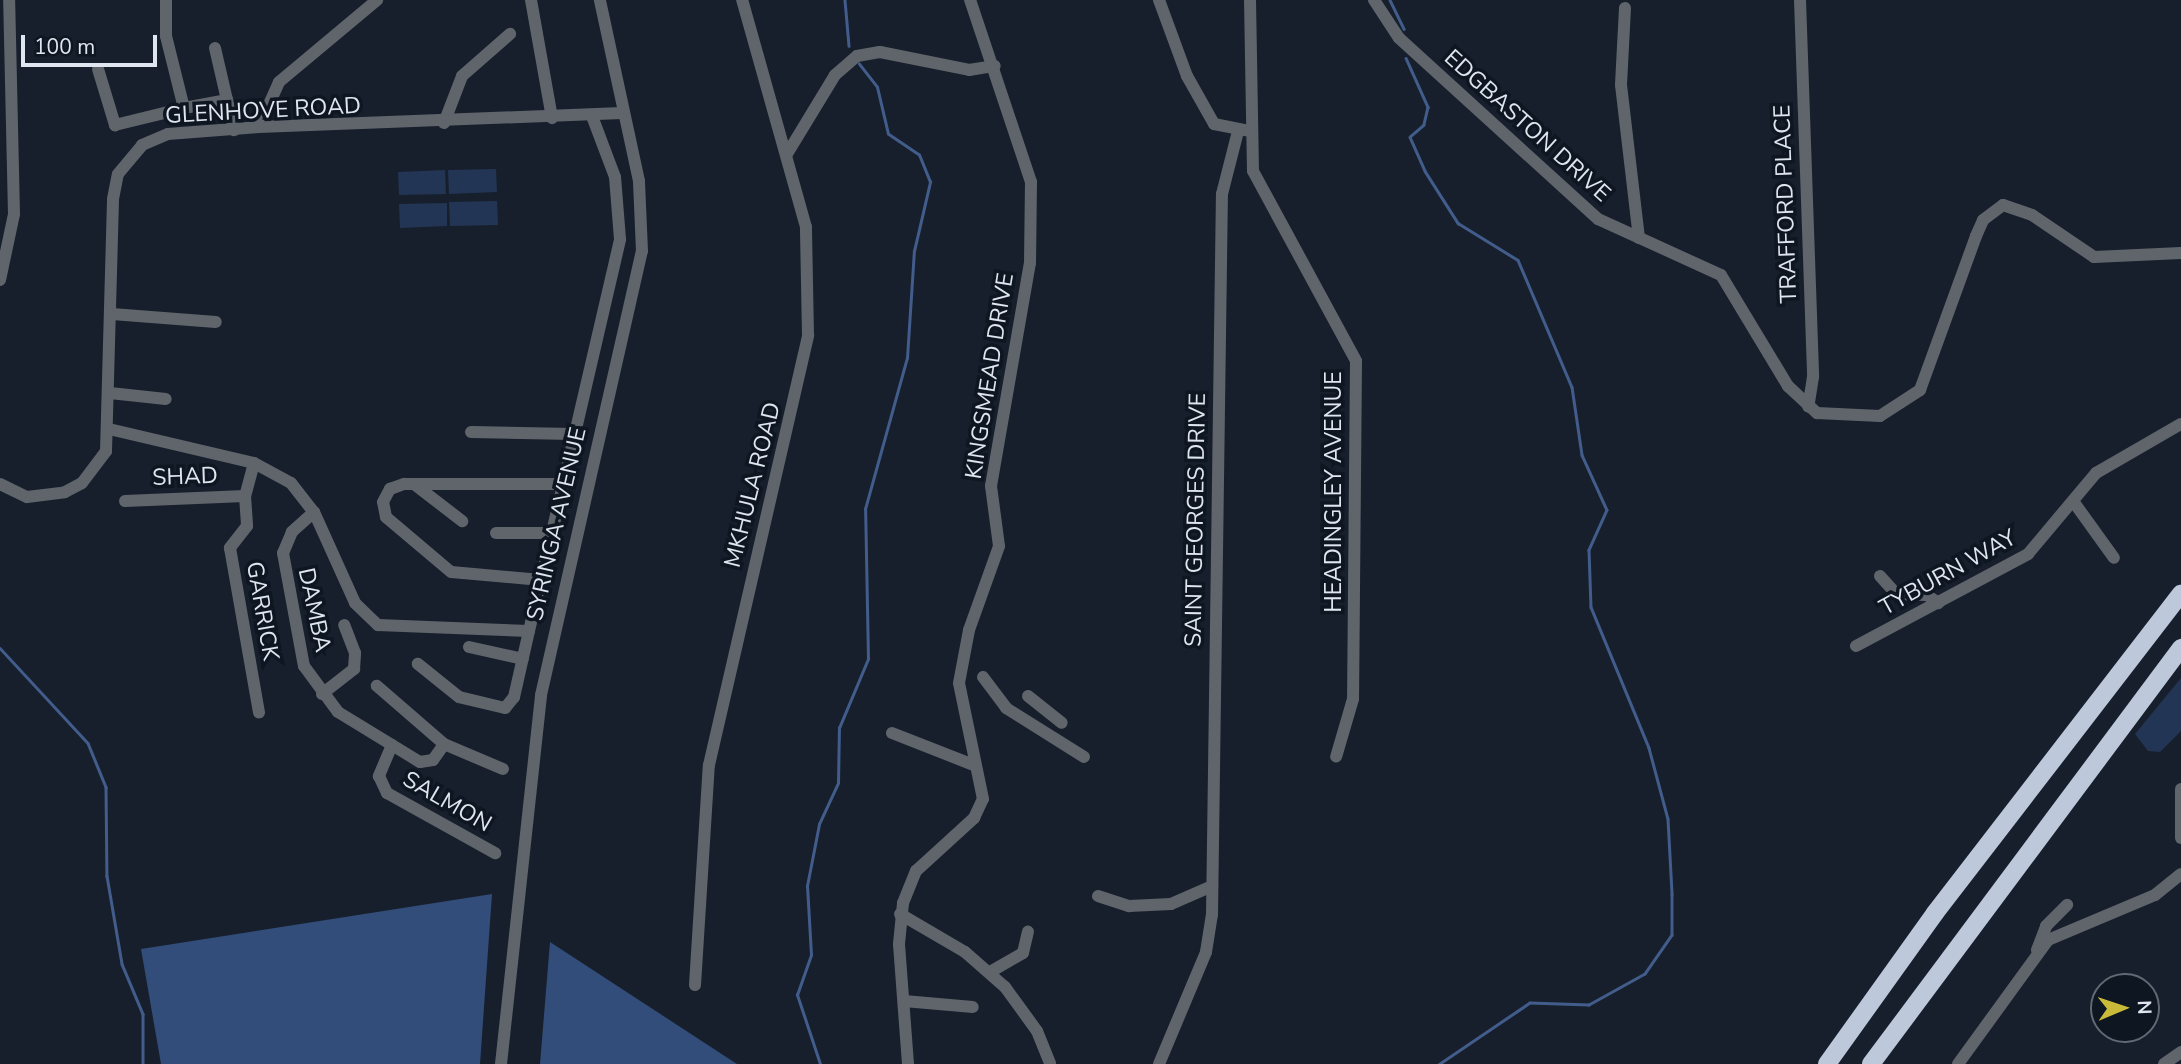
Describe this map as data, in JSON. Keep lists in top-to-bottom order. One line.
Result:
{"streets":{"street":["GLENHOVE ROAD","EDGBASTON DRIVE","TRAFFORD PLACE","KINGSMEAD DRIVE","SHAD","MKHULA ROAD","HEADINGLEY AVENUE","SAINT GEORGES DRIVE","SYRINGA AVENUE","TYBURN WAY","DAMBA","GARRICK","SALMON"]},"crossings":[["GLENHOVE ROAD","SYRINGA AVENUE"],["EDGBASTON DRIVE","TRAFFORD PLACE"],["SHAD","GARRICK"],["HEADINGLEY AVENUE","SAINT GEORGES DRIVE"],["DAMBA","SALMON"]],"scale_bar":"100 m","north":"right"}
